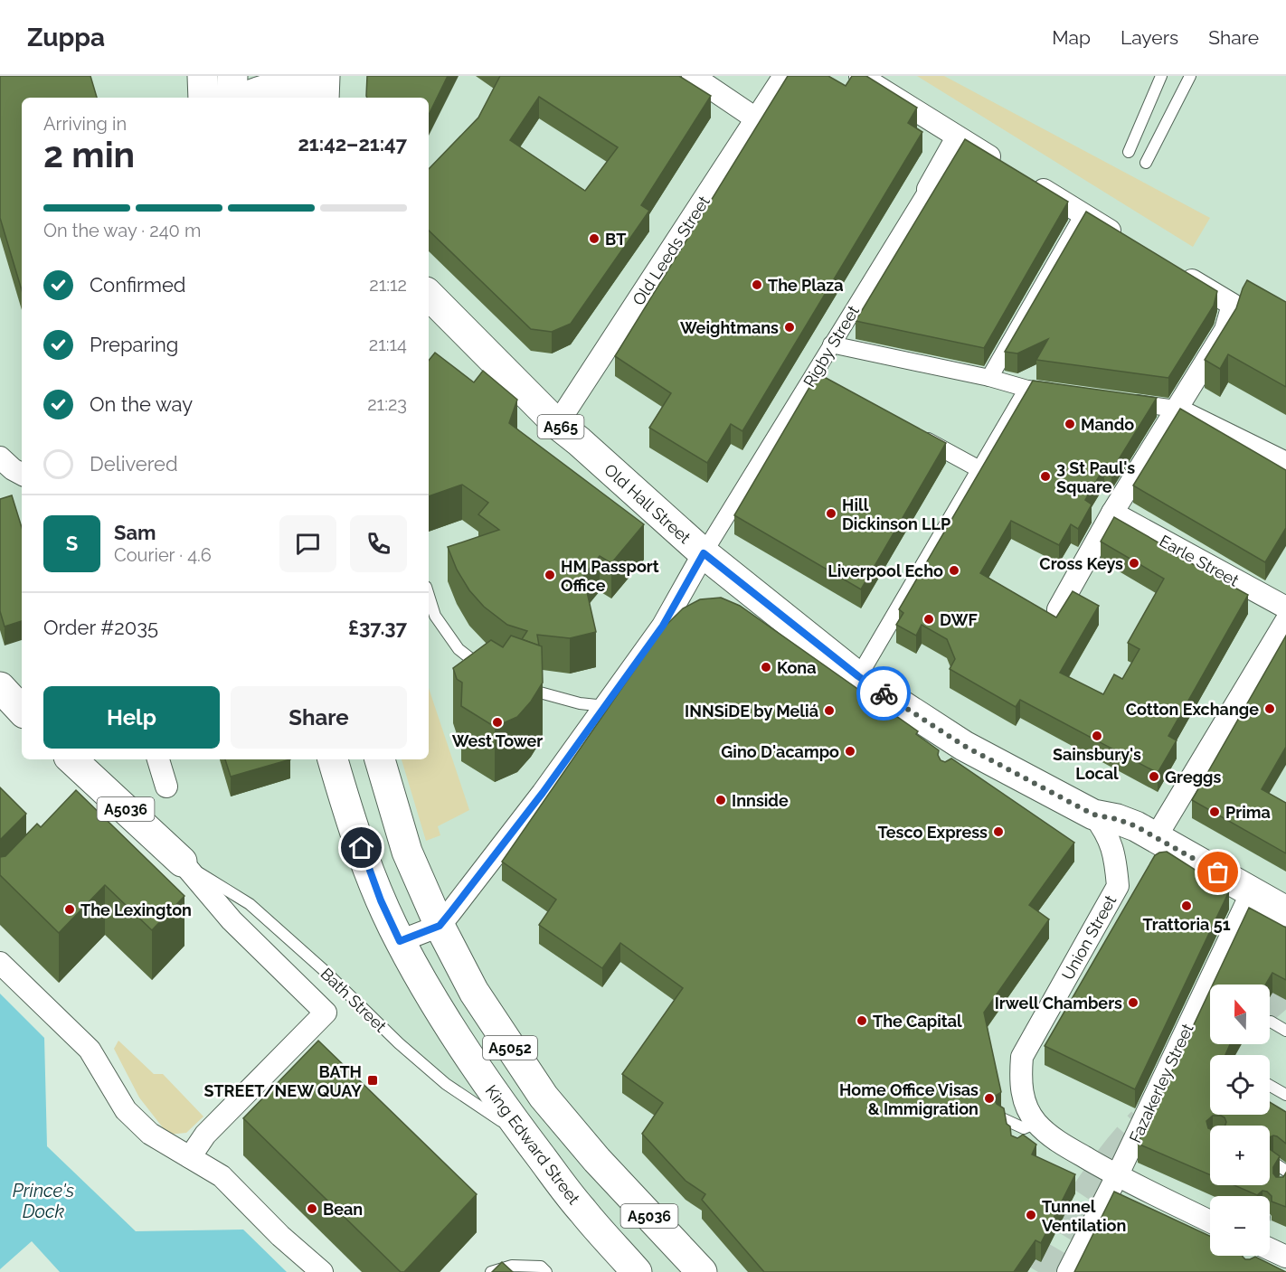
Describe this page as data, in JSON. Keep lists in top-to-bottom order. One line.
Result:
{"streets":{"main road":["A565","Old Hall Street","A5036","Bath Street","A5052","King Edward Street"],"street":["Old Leeds Street","Rigby Street","Earle Street","Union Street","Fazakerley Street"]},"crossings":[["Old Leeds Street","Old Hall Street"],["Rigby Street","Old Hall Street"],["Old Hall Street","Union Street"],["Old Hall Street","Fazakerley Street"],["A5036","A5052"],["A5036","King Edward Street"],["Bath Street","King Edward Street"]],"water":["Prince's Dock"],"places":{"other":["BT","The Plaza","Weightmans","Mando","3 St Paul's Square","Hill Dickinson LLP","Cross Keys","Liverpool Echo","HM Passport Office","DWF","Kona","Cotton Exchange","INNSiDE by Meliá","West Tower","Sainsbury's Local","Gino D'acampo","Greggs","Innside","Prima","Tesco Express","Trattoria 51","The Lexington","Irwell Chambers","The Capital","Home Office Visas & Immigration","Bean","Tunnel Ventilation"],"transit":["BATH STREET/NEW QUAY"]},"north":"top","page":{"header":"Zuppa","nav":["Map","Layers","Share"],"heading":["2 min","Arriving in","21:42–21:47"],"panel":["Sam","Courier · 4.6","Order #2035","£37.37"],"bar":"On the way · 240 m","list":[["Confirmed","21:12"],["Preparing","21:14"],["On the way","21:23"],"Delivered"],"round":"S","buttons":["Help","Share"],"map_buttons":["+","−"]}}
